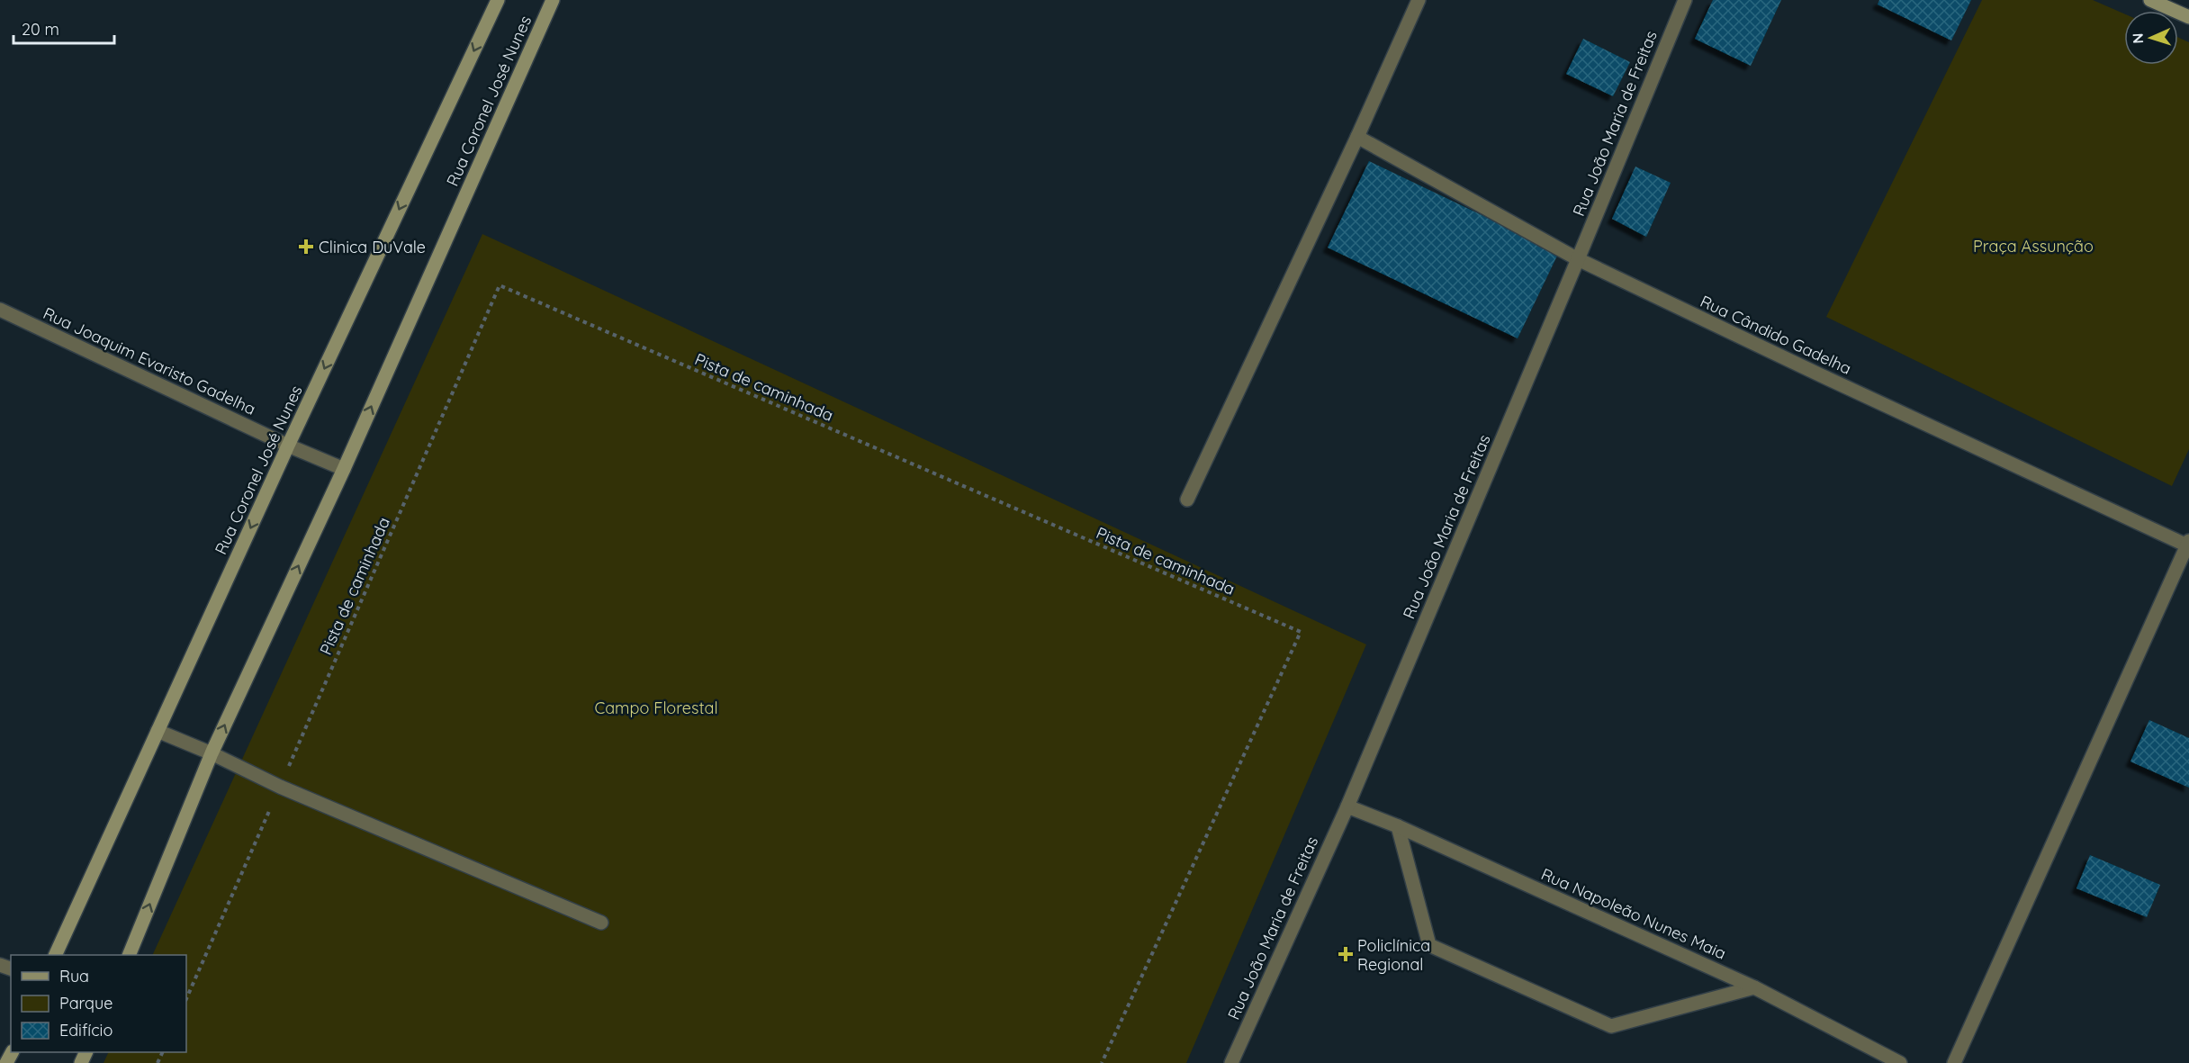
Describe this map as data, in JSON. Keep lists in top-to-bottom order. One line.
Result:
{"streets":{"street":["Rua Coronel José Nunes","Rua João Maria de Freitas","Rua Cândido Gadelha","Rua Joaquim Evaristo Gadelha","Rua Napoleão Nunes Maia"],"path":["Pista de caminhada"]},"crossings":[["Rua Coronel José Nunes","Rua Joaquim Evaristo Gadelha"],["Rua João Maria de Freitas","Rua Cândido Gadelha"],["Rua João Maria de Freitas","Rua Napoleão Nunes Maia"]],"parks":["Praça Assunção","Campo Florestal"],"places":{"health":["Clinica DuVale","Policlínica Regional"]},"legend":["Rua","Parque","Edifício"],"scale_bar":"20 m","north":"left"}
